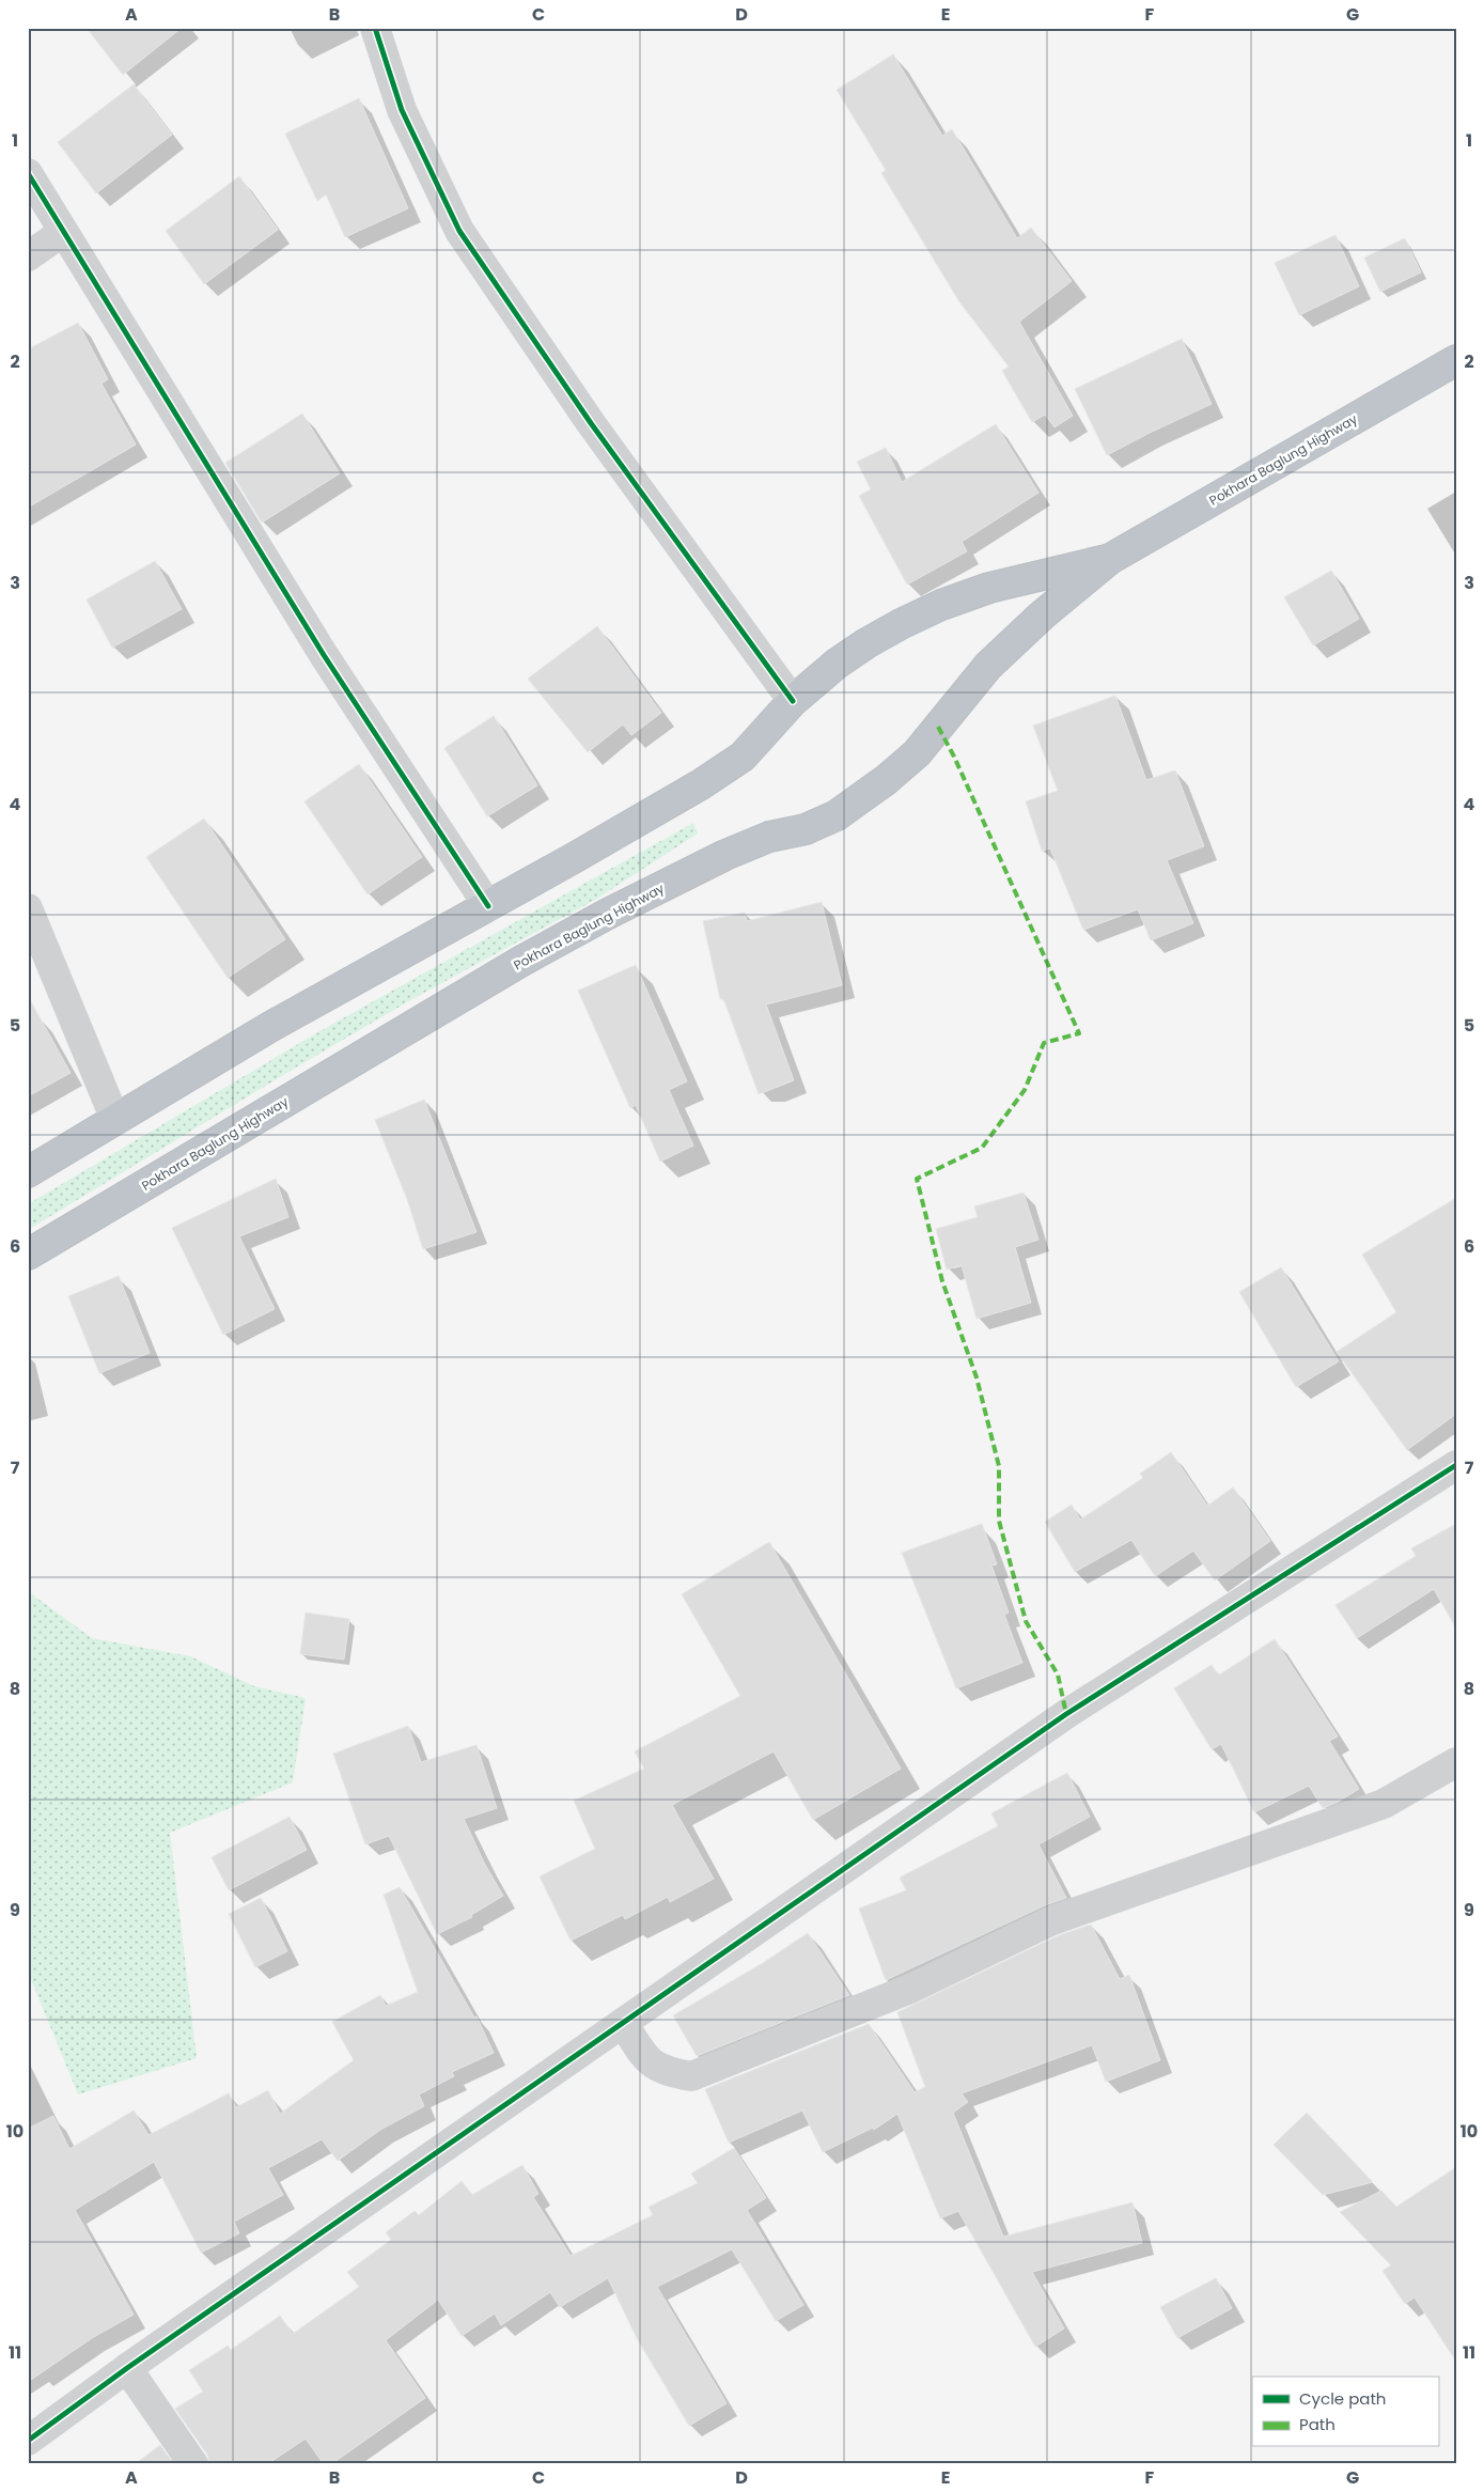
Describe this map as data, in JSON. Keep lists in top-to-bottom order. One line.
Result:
{"streets":{"highway":["Pokhara Baglung Highway"]},"legend":["Cycle path","Path"],"grid":{"columns":["A","B","C","D","E","F","G"],"rows":["1","2","3","4","5","6","7","8","9","10","11"]}}
